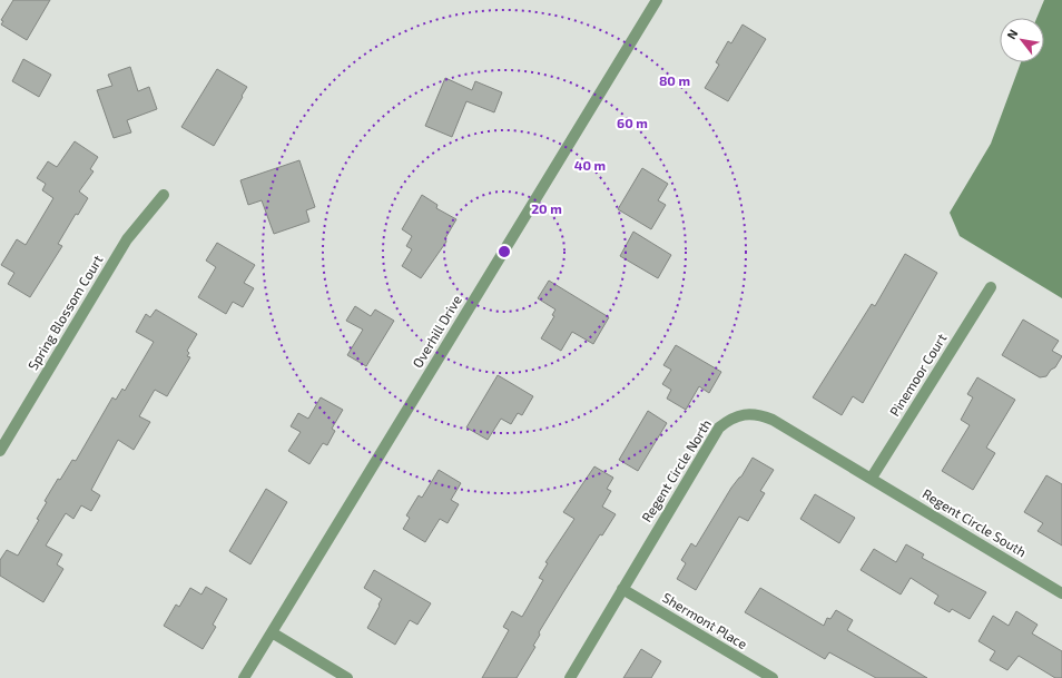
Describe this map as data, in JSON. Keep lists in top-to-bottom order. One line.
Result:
{"streets":{"street":["Spring Blossom Court","Overhill Drive","Pinemoor Court","Regent Circle North","Regent Circle South","Shermont Place"]},"crossings":[["Pinemoor Court","Regent Circle North"],["Pinemoor Court","Regent Circle South"],["Regent Circle North","Regent Circle South"],["Regent Circle North","Shermont Place"]],"north":"top left","rings":["80 m","60 m","40 m","20 m"]}
